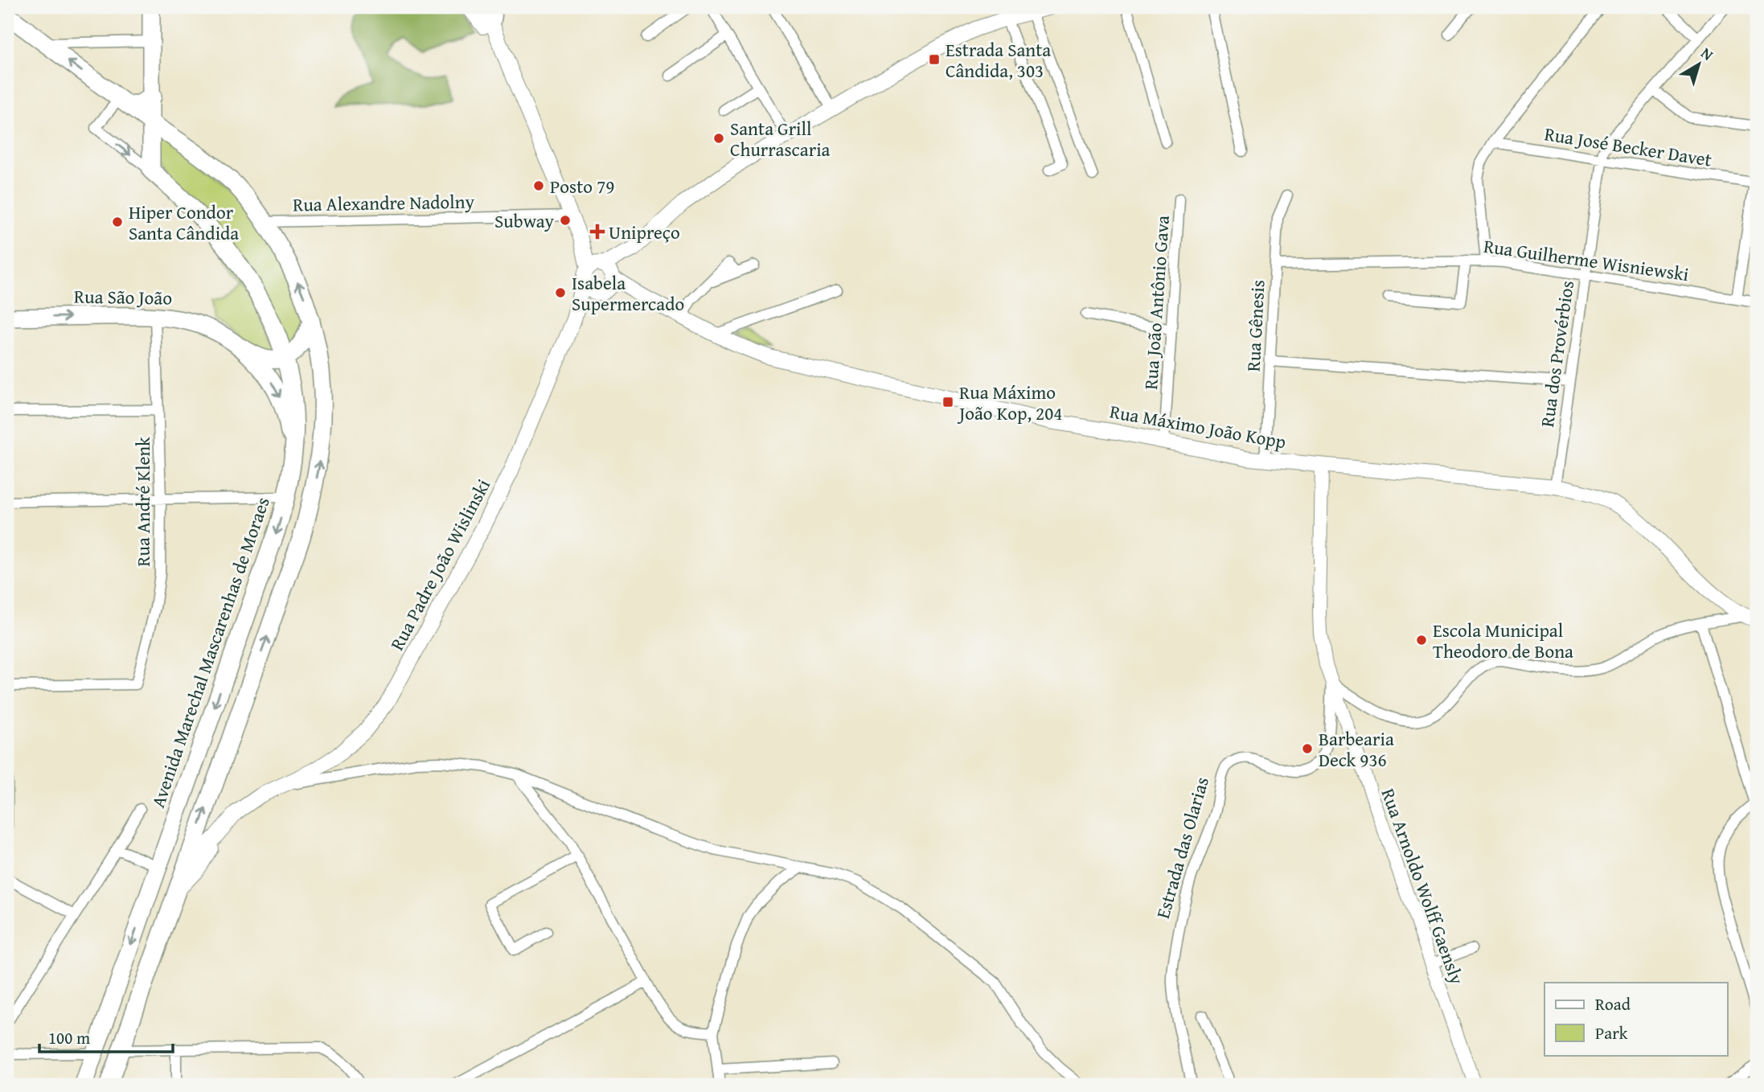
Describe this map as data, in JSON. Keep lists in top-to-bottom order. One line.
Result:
{"streets":{"main road":["Rua São João","Rua Máximo João Kopp","Rua Padre João Wislinski","Avenida Marechal Mascarenhas de Moraes"],"street":["Rua José Becker Davet","Rua Alexandre Nadolny","Rua Guilherme Wisniewski","Rua João Antônio Gava","Rua Gênesis","Rua dos Provérbios","Rua André Klenk","Estrada das Olarias","Rua Arnoldo Wolff Gaensly"]},"crossings":[["Rua José Becker Davet","Rua dos Provérbios"],["Rua Alexandre Nadolny","Rua Padre João Wislinski"],["Rua Guilherme Wisniewski","Rua Gênesis"],["Rua Guilherme Wisniewski","Rua dos Provérbios"],["Rua São João","Rua André Klenk"],["Rua São João","Avenida Marechal Mascarenhas de Moraes"],["Rua João Antônio Gava","Rua Máximo João Kopp"],["Rua Gênesis","Rua Máximo João Kopp"],["Rua dos Provérbios","Rua Máximo João Kopp"],["Rua Máximo João Kopp","Rua Padre João Wislinski"],["Rua Máximo João Kopp","Rua Arnoldo Wolff Gaensly"],["Estrada das Olarias","Rua Arnoldo Wolff Gaensly"]],"one_way":["Rua São João"],"places":{"transit":["Estrada Santa Cândida, 303","Rua Máximo João Kop, 204"],"other":["Santa Grill Churrascaria","Posto 79","Subway","Hiper Condor Santa Cândida","Isabela Supermercado","Escola Municipal Theodoro de Bona","Barbearia Deck 936"],"health":["Unipreço"]},"legend":["Road","Park"],"scale_bar":"100 m","north":"top right"}
